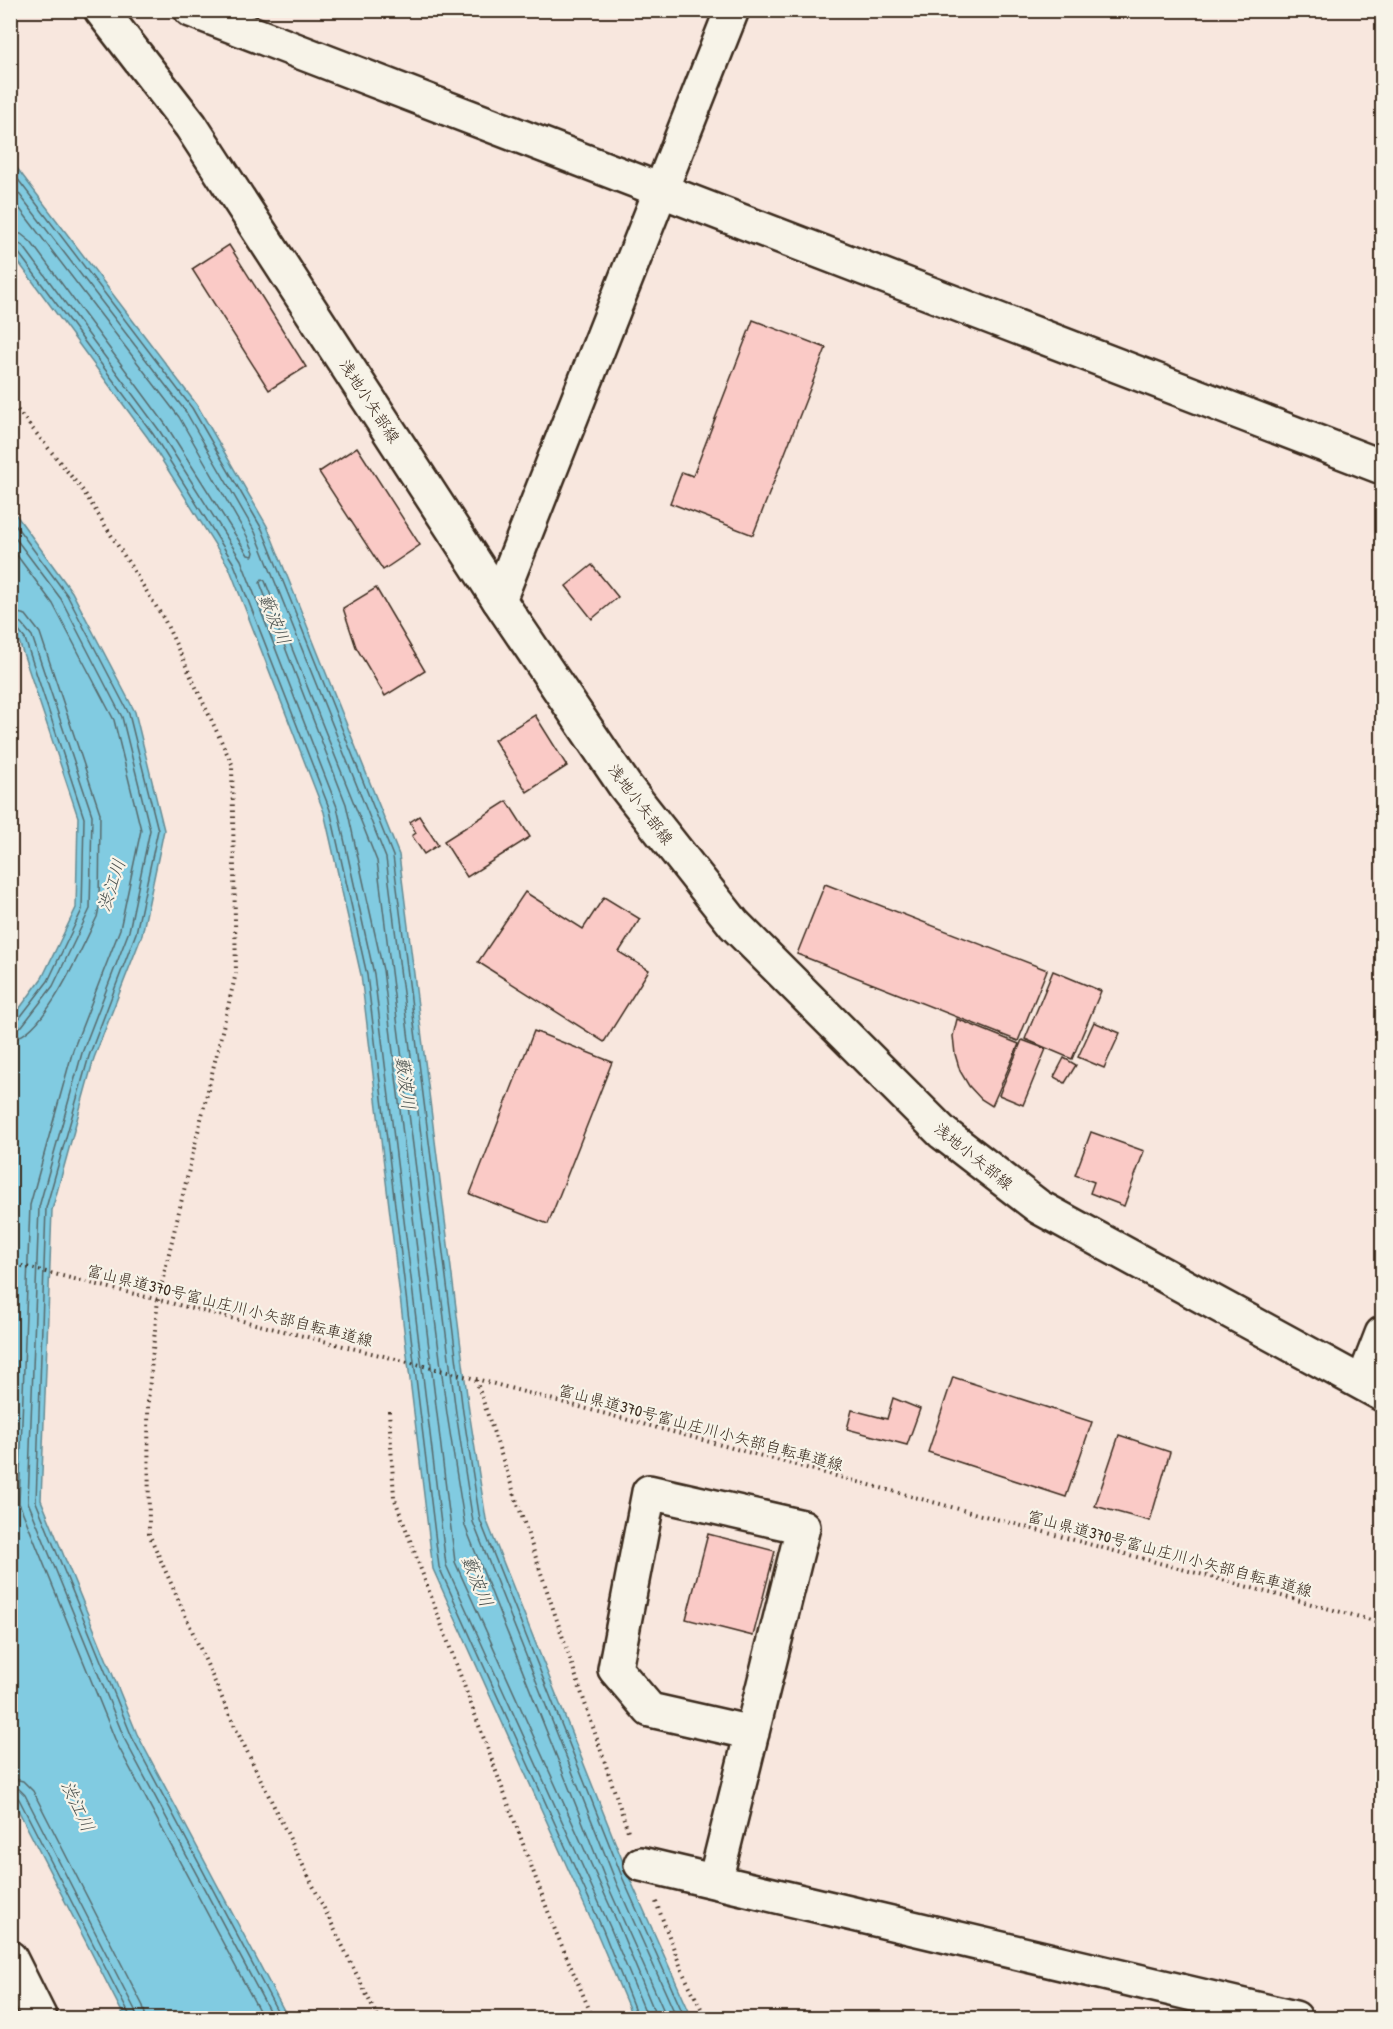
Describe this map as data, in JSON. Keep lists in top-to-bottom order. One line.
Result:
{"streets":{"street":["浅地小矢部線"],"path":["富山県道370号富山庄川小矢部自転車道線"]},"water":["藪波川","渋江川"]}
